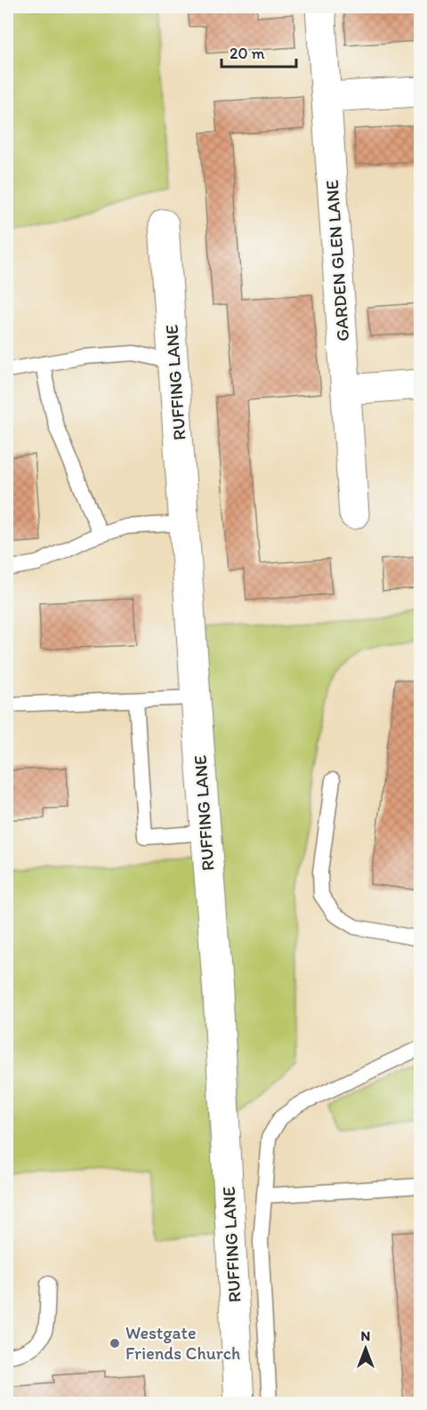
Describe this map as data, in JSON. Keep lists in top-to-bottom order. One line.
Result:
{"streets":{"street":["GARDEN GLEN LANE","RUFFING LANE"]},"places":["Westgate Friends Church"],"scale_bar":"20 m","north":"top"}
